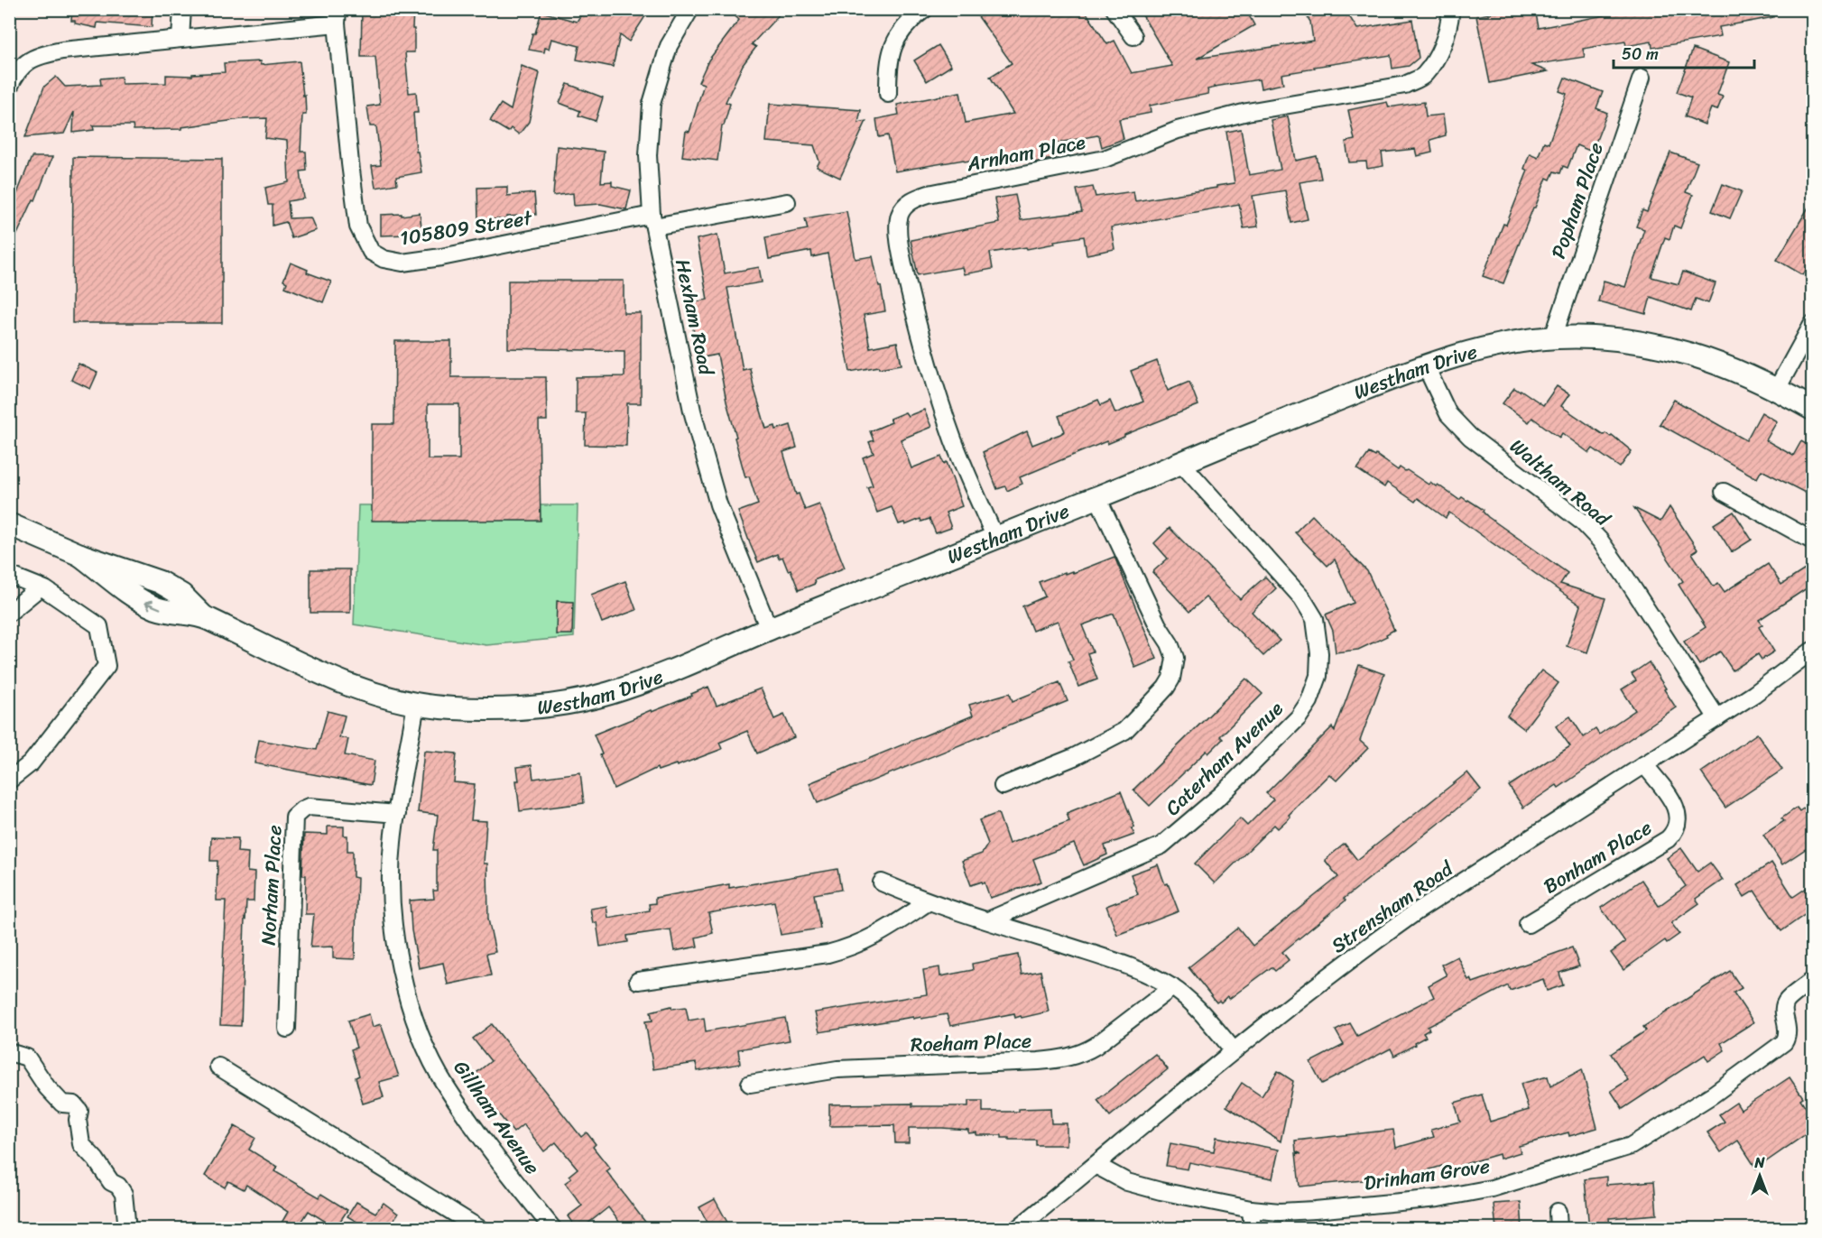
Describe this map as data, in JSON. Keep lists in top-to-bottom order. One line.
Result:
{"streets":{"street":["Arnham Place","Popham Place","105809 Street","Hexham Road","Westham Drive","Waltham Road","Caterham Avenue","Bonham Place","Norham Place","Strensham Road","Roeham Place","Gillham Avenue","Drinham Grove"]},"crossings":[["Arnham Place","Westham Drive"],["Popham Place","Westham Drive"],["105809 Street","Hexham Road"],["Hexham Road","Westham Drive"],["Westham Drive","Waltham Road"],["Westham Drive","Caterham Avenue"],["Westham Drive","Gillham Avenue"],["Waltham Road","Strensham Road"],["Bonham Place","Strensham Road"],["Norham Place","Gillham Avenue"],["Strensham Road","Drinham Grove"]],"scale_bar":"50 m","north":"top"}
